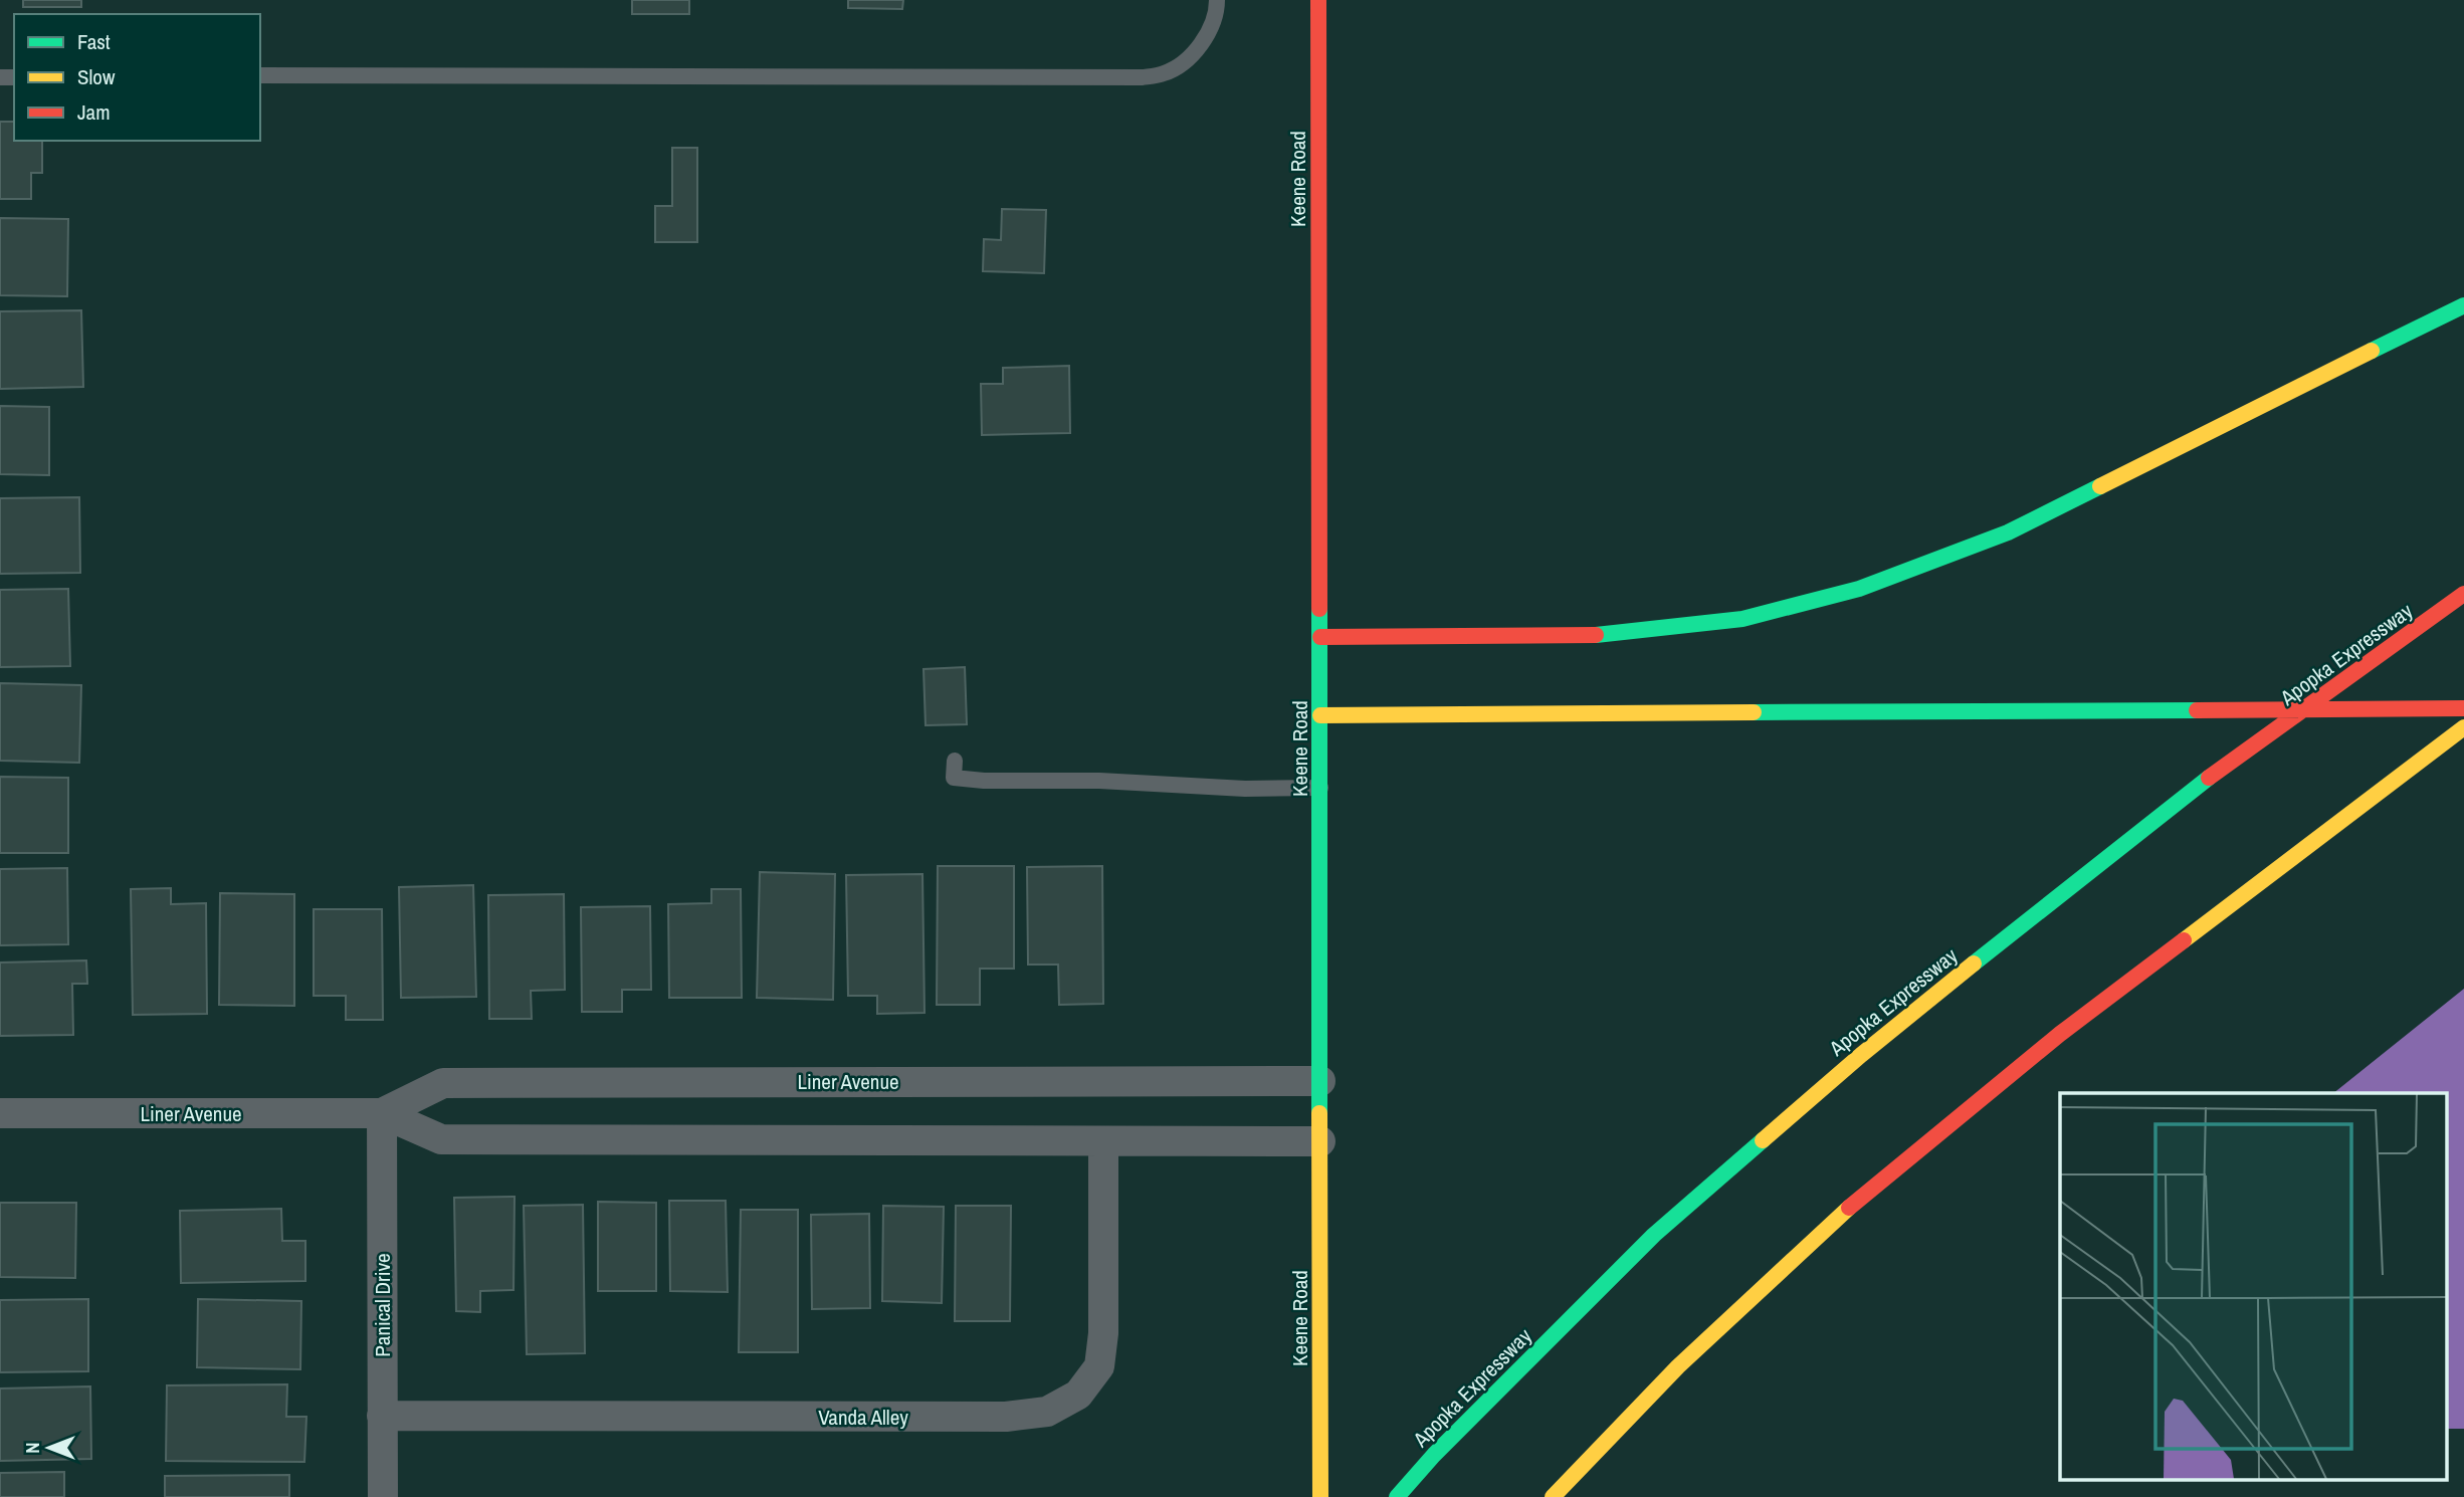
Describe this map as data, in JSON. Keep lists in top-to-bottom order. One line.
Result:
{"streets":{"main road":["Keene Road","Apopka Expressway"],"street":["Liner Avenue","Panical Drive","Vanda Alley"]},"crossings":[["Keene Road","Liner Avenue"],["Liner Avenue","Panical Drive"],["Liner Avenue","Vanda Alley"],["Panical Drive","Vanda Alley"]],"legend":["Fast","Slow","Jam"],"north":"left"}
